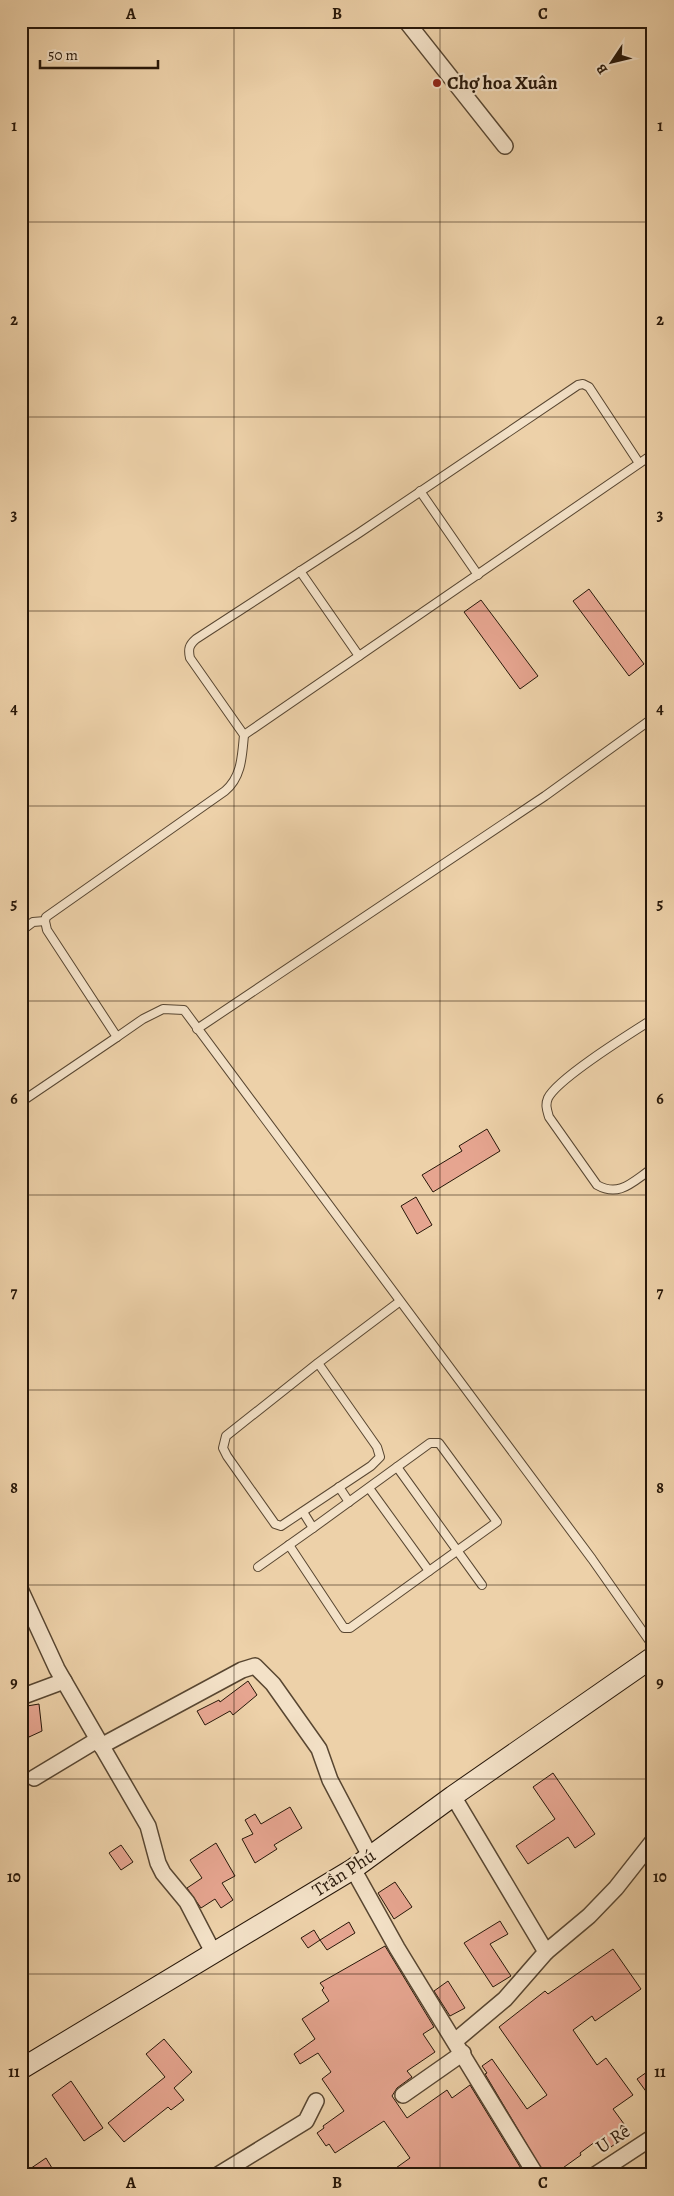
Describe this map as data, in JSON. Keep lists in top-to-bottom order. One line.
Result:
{"streets":{"street":["Trần Phú","U Rê"]},"places":["Chợ hoa Xuân"],"scale_bar":"50 m","north":"bottom left","grid":{"columns":["A","B","C"],"rows":["1","2","3","4","5","6","7","8","9","10","11"]}}
